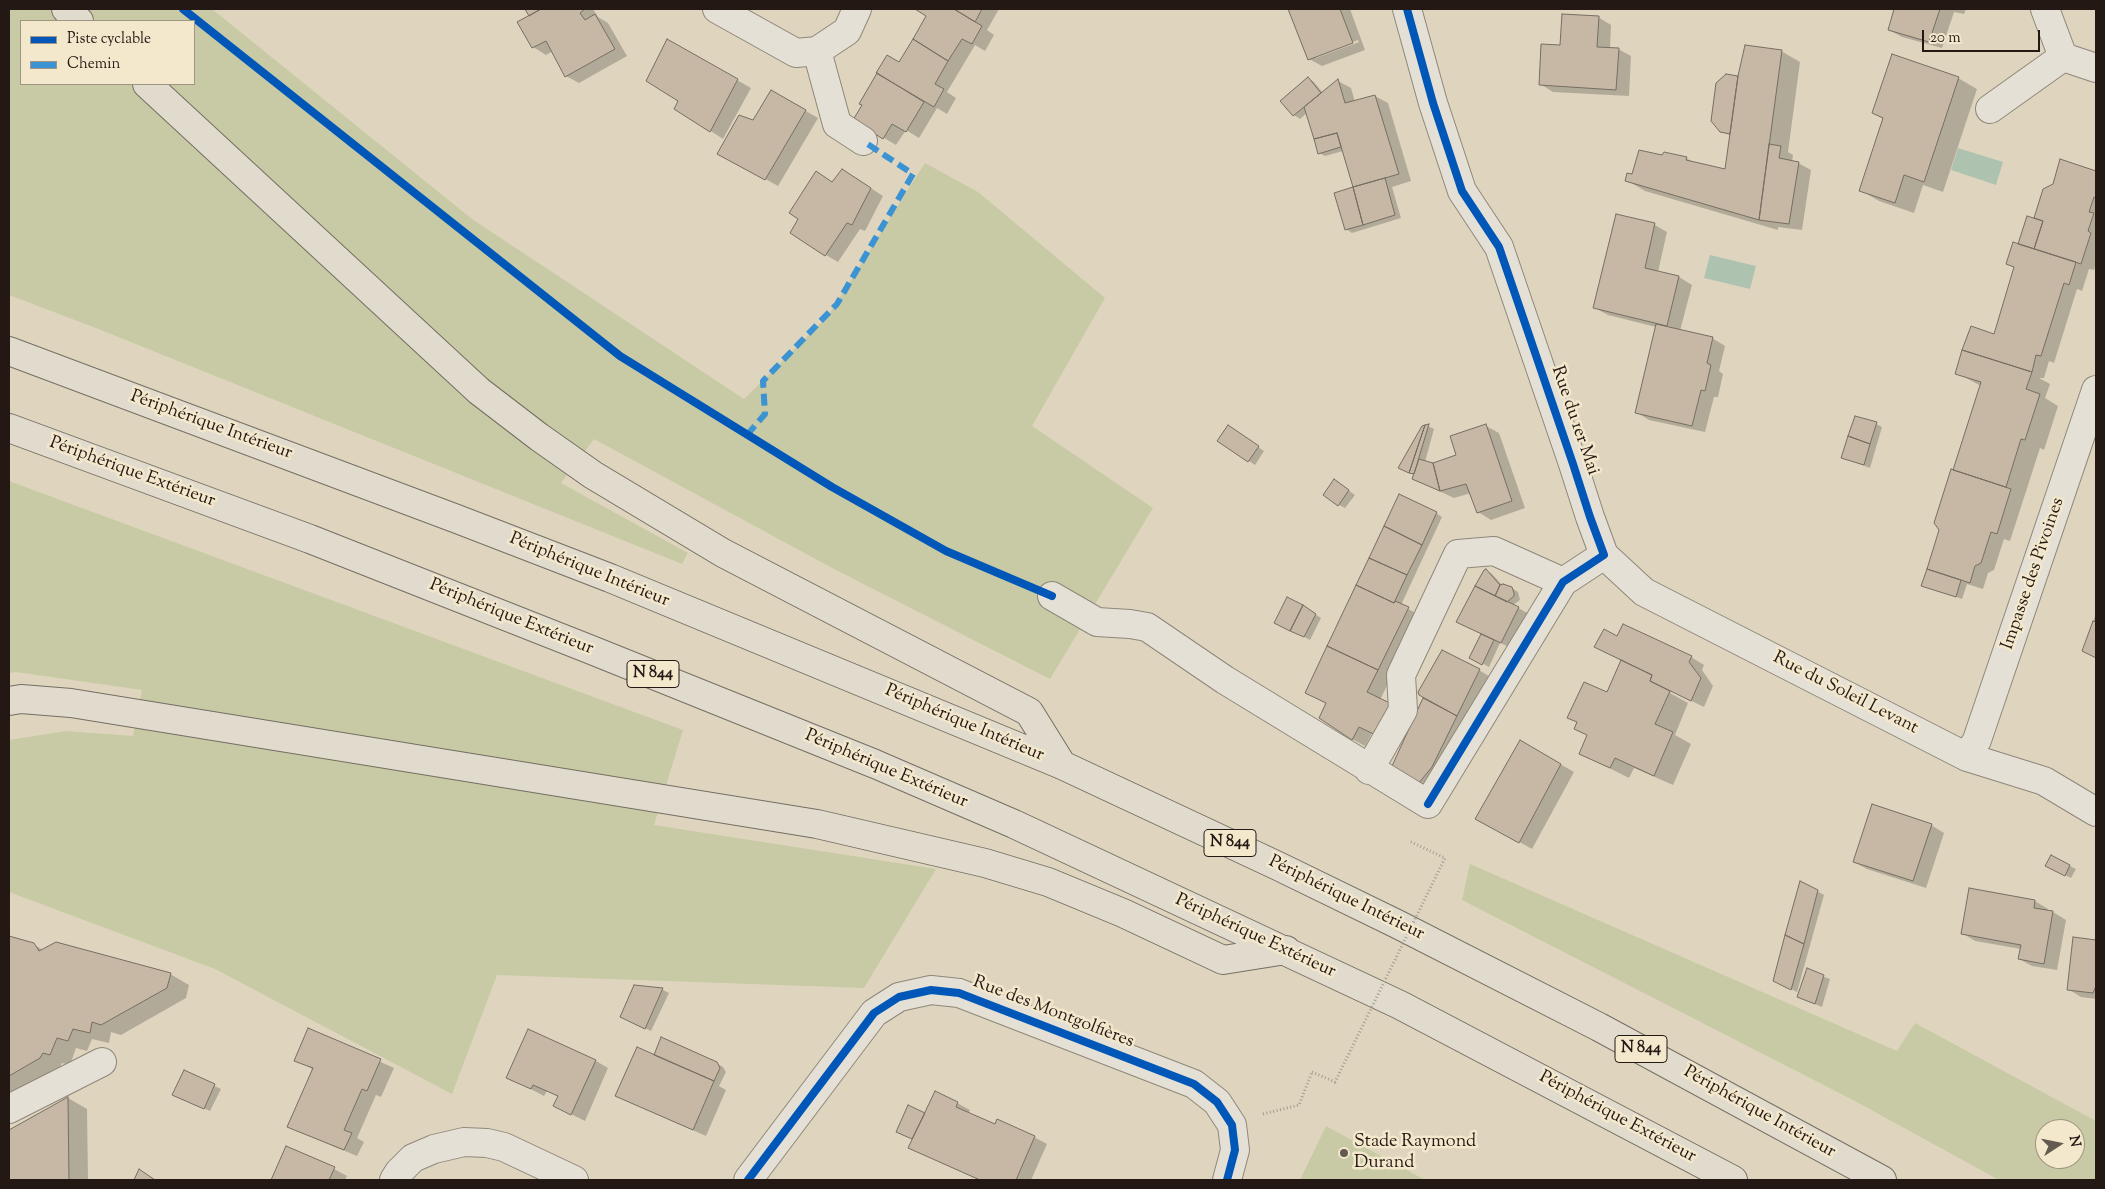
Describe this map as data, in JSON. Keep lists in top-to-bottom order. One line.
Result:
{"streets":{"highway":["Périphérique Intérieur","Périphérique Extérieur","N 844"],"street":["Rue du 1er Mai","Impasse des Pivoines","Rue du Soleil Levant","Rue des Montgolfières"]},"crossings":[["Rue du 1er Mai","Rue du Soleil Levant"],["Impasse des Pivoines","Rue du Soleil Levant"]],"places":["Stade Raymond Durand"],"legend":["Piste cyclable","Chemin"],"scale_bar":"20 m","north":"right"}
